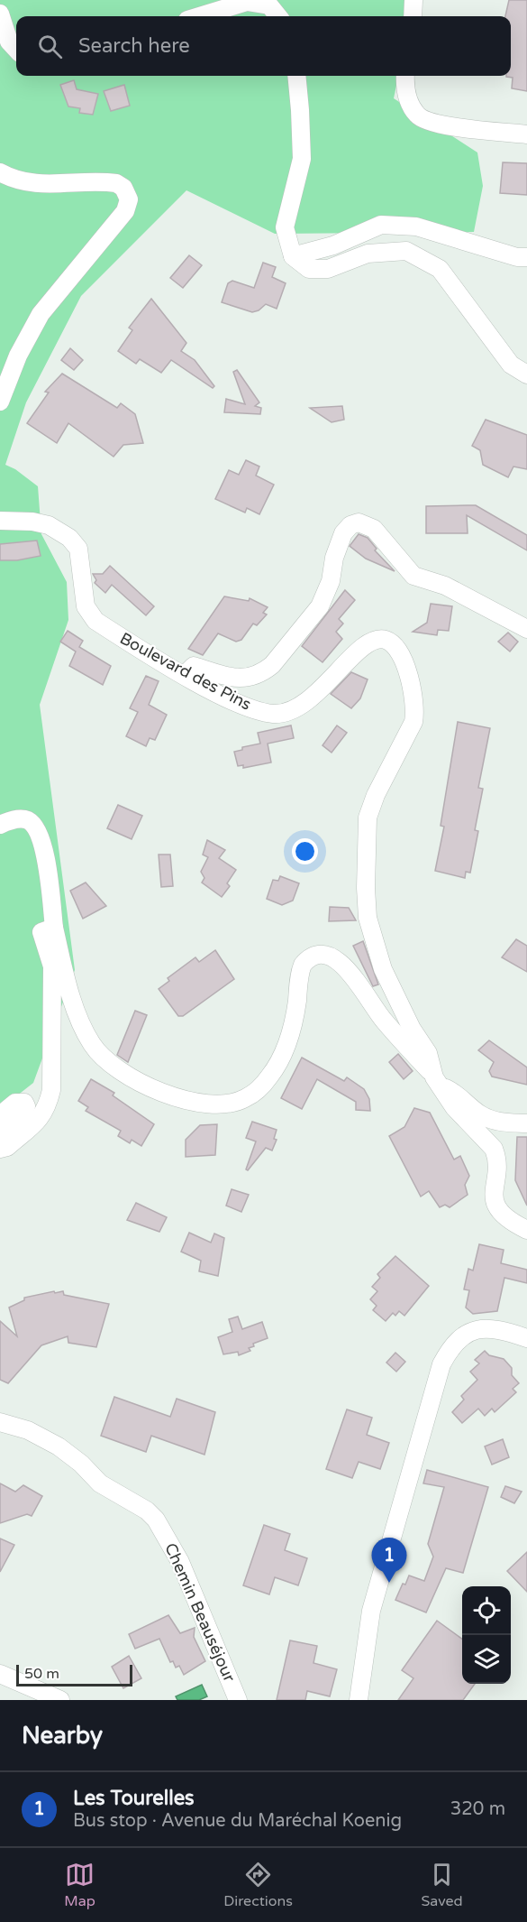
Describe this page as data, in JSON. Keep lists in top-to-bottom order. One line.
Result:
{"streets":{"street":["Boulevard des Pins","Chemin Beauséjour"]},"scale_bar":"50 m","page":{"search":"Search here","pins":"1","scale":"50 m","heading":"Nearby","list":[{"mark":"1","name":"Les Tourelles","note":"Bus stop · Avenue du Maréchal Koenig","value":"320 m"}],"nav":["Map","Directions","Saved"]}}
